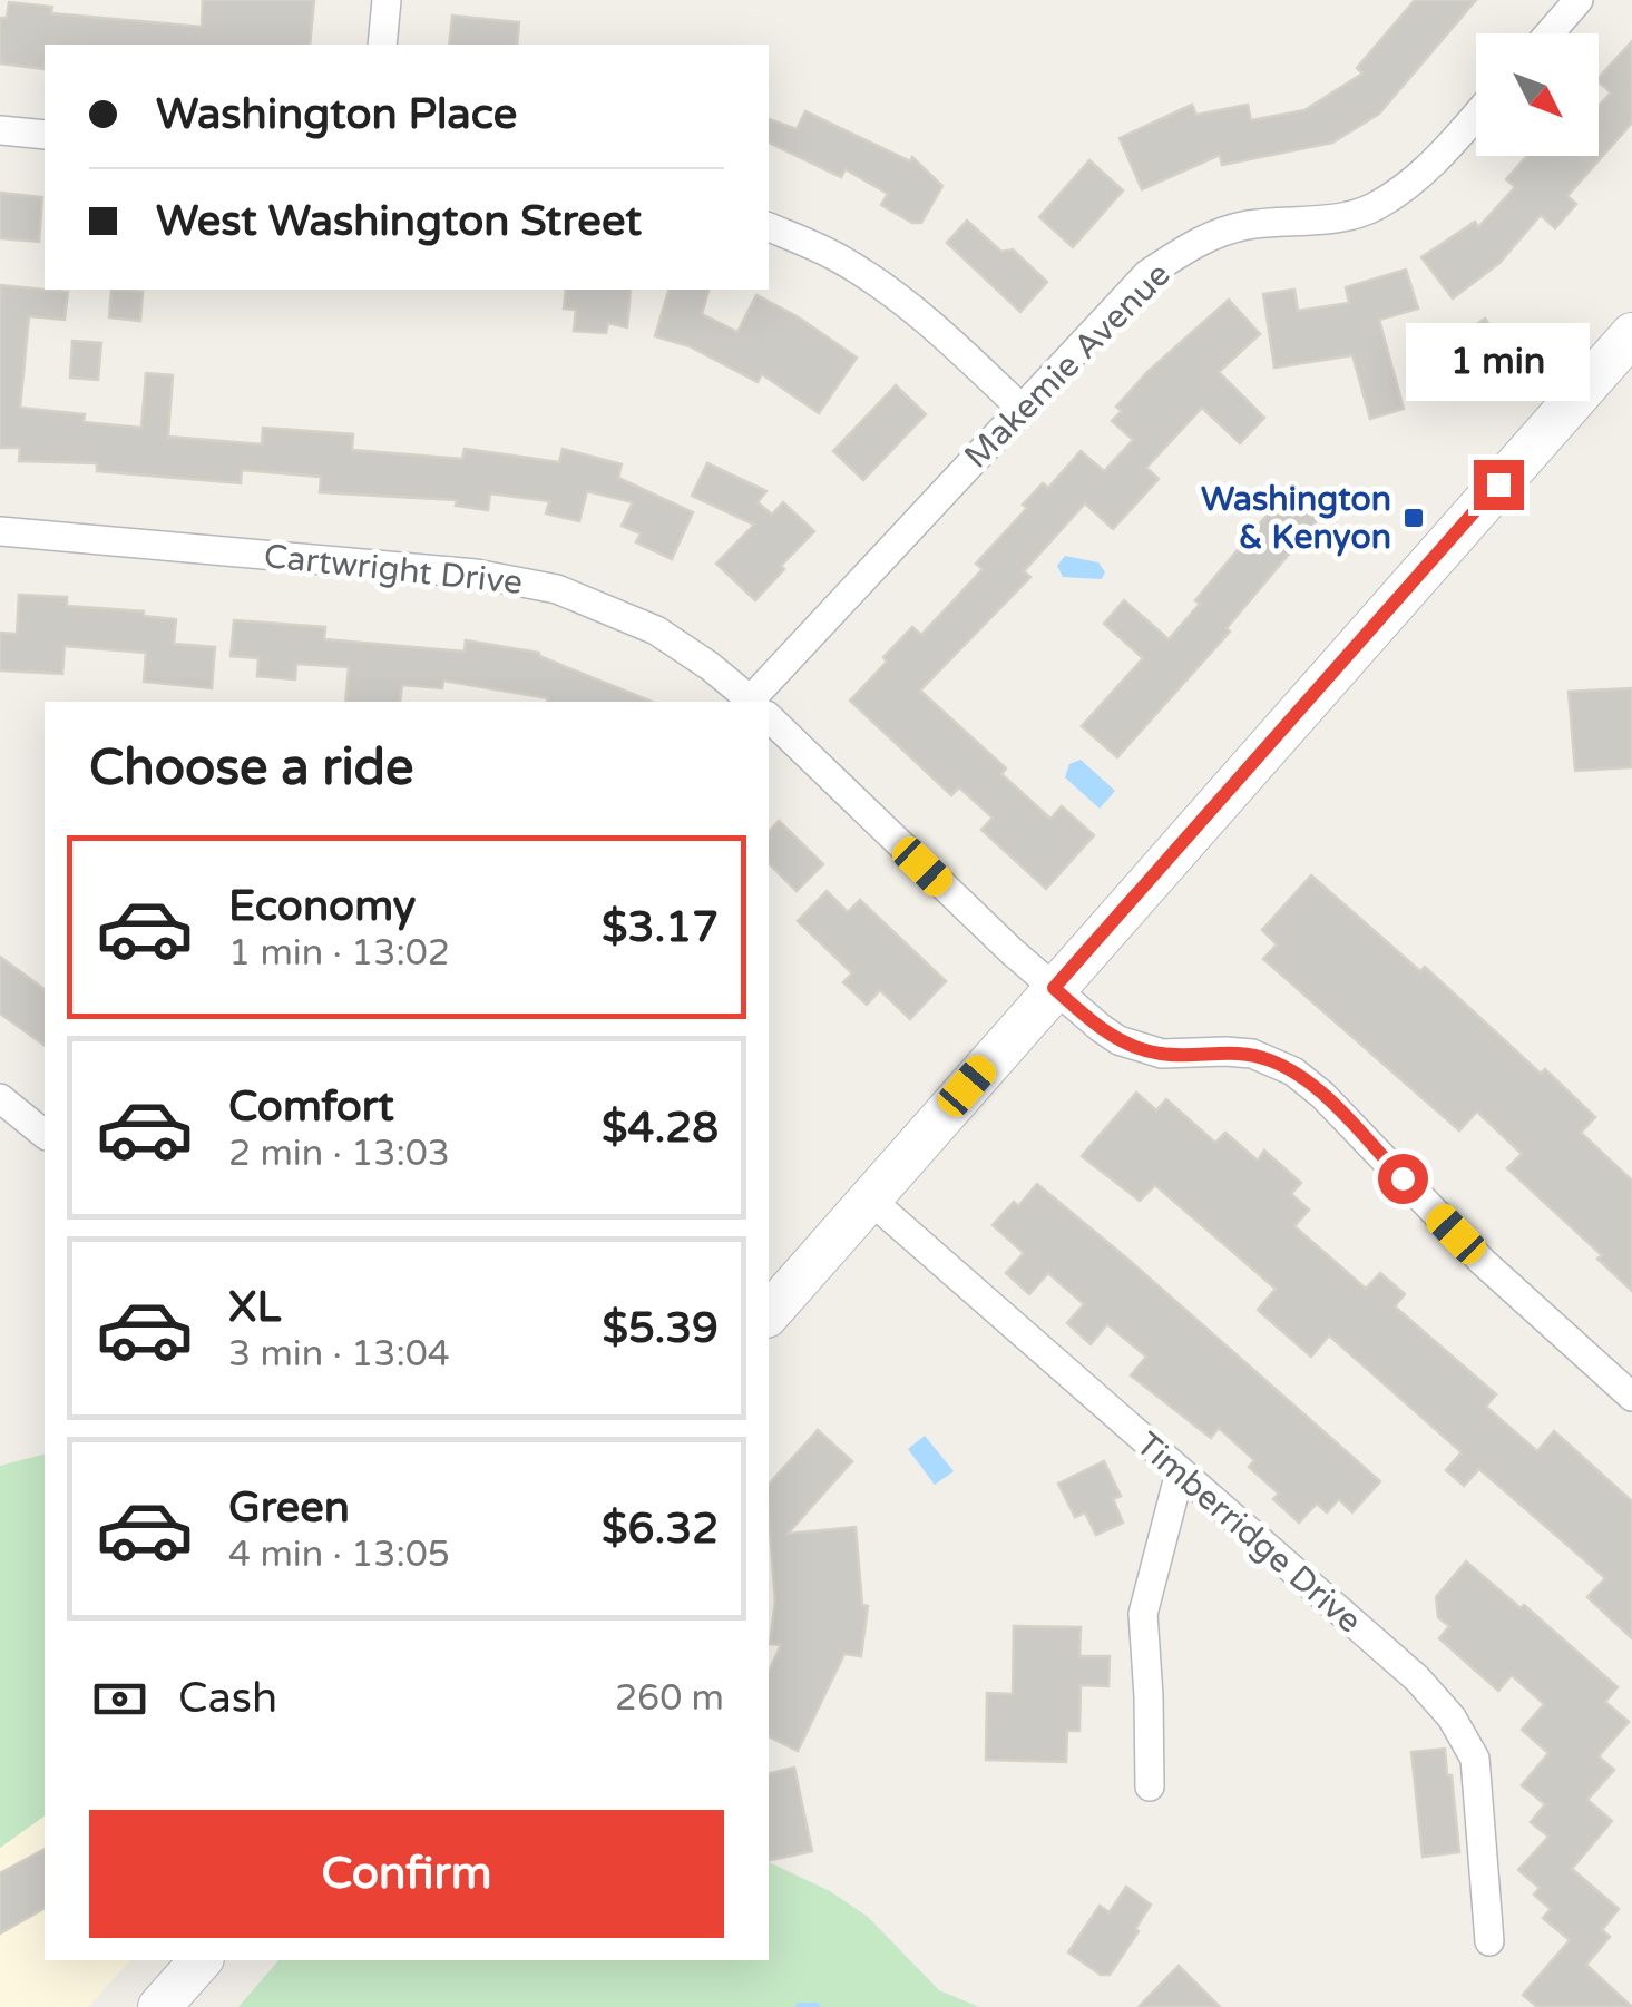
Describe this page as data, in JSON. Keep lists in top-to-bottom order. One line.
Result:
{"streets":{"street":["Makemie Avenue","Cartwright Drive","Timberridge Drive"]},"places":{"transit":["Washington & Kenyon"]},"north":"bottom right","page":{"banner":["Washington Place","West Washington Street"],"bubble":"1 min","heading":"Choose a ride","list":[{"name":"Economy","note":"1 min · 13:02","value":"$3.17"},{"name":"Comfort","note":"2 min · 13:03","value":"$4.28"},{"name":"XL","note":"3 min · 13:04","value":"$5.39"},{"name":"Green","note":"4 min · 13:05","value":"$6.32"}],"pay":["Cash","260 m"],"buttons":"Confirm"}}
